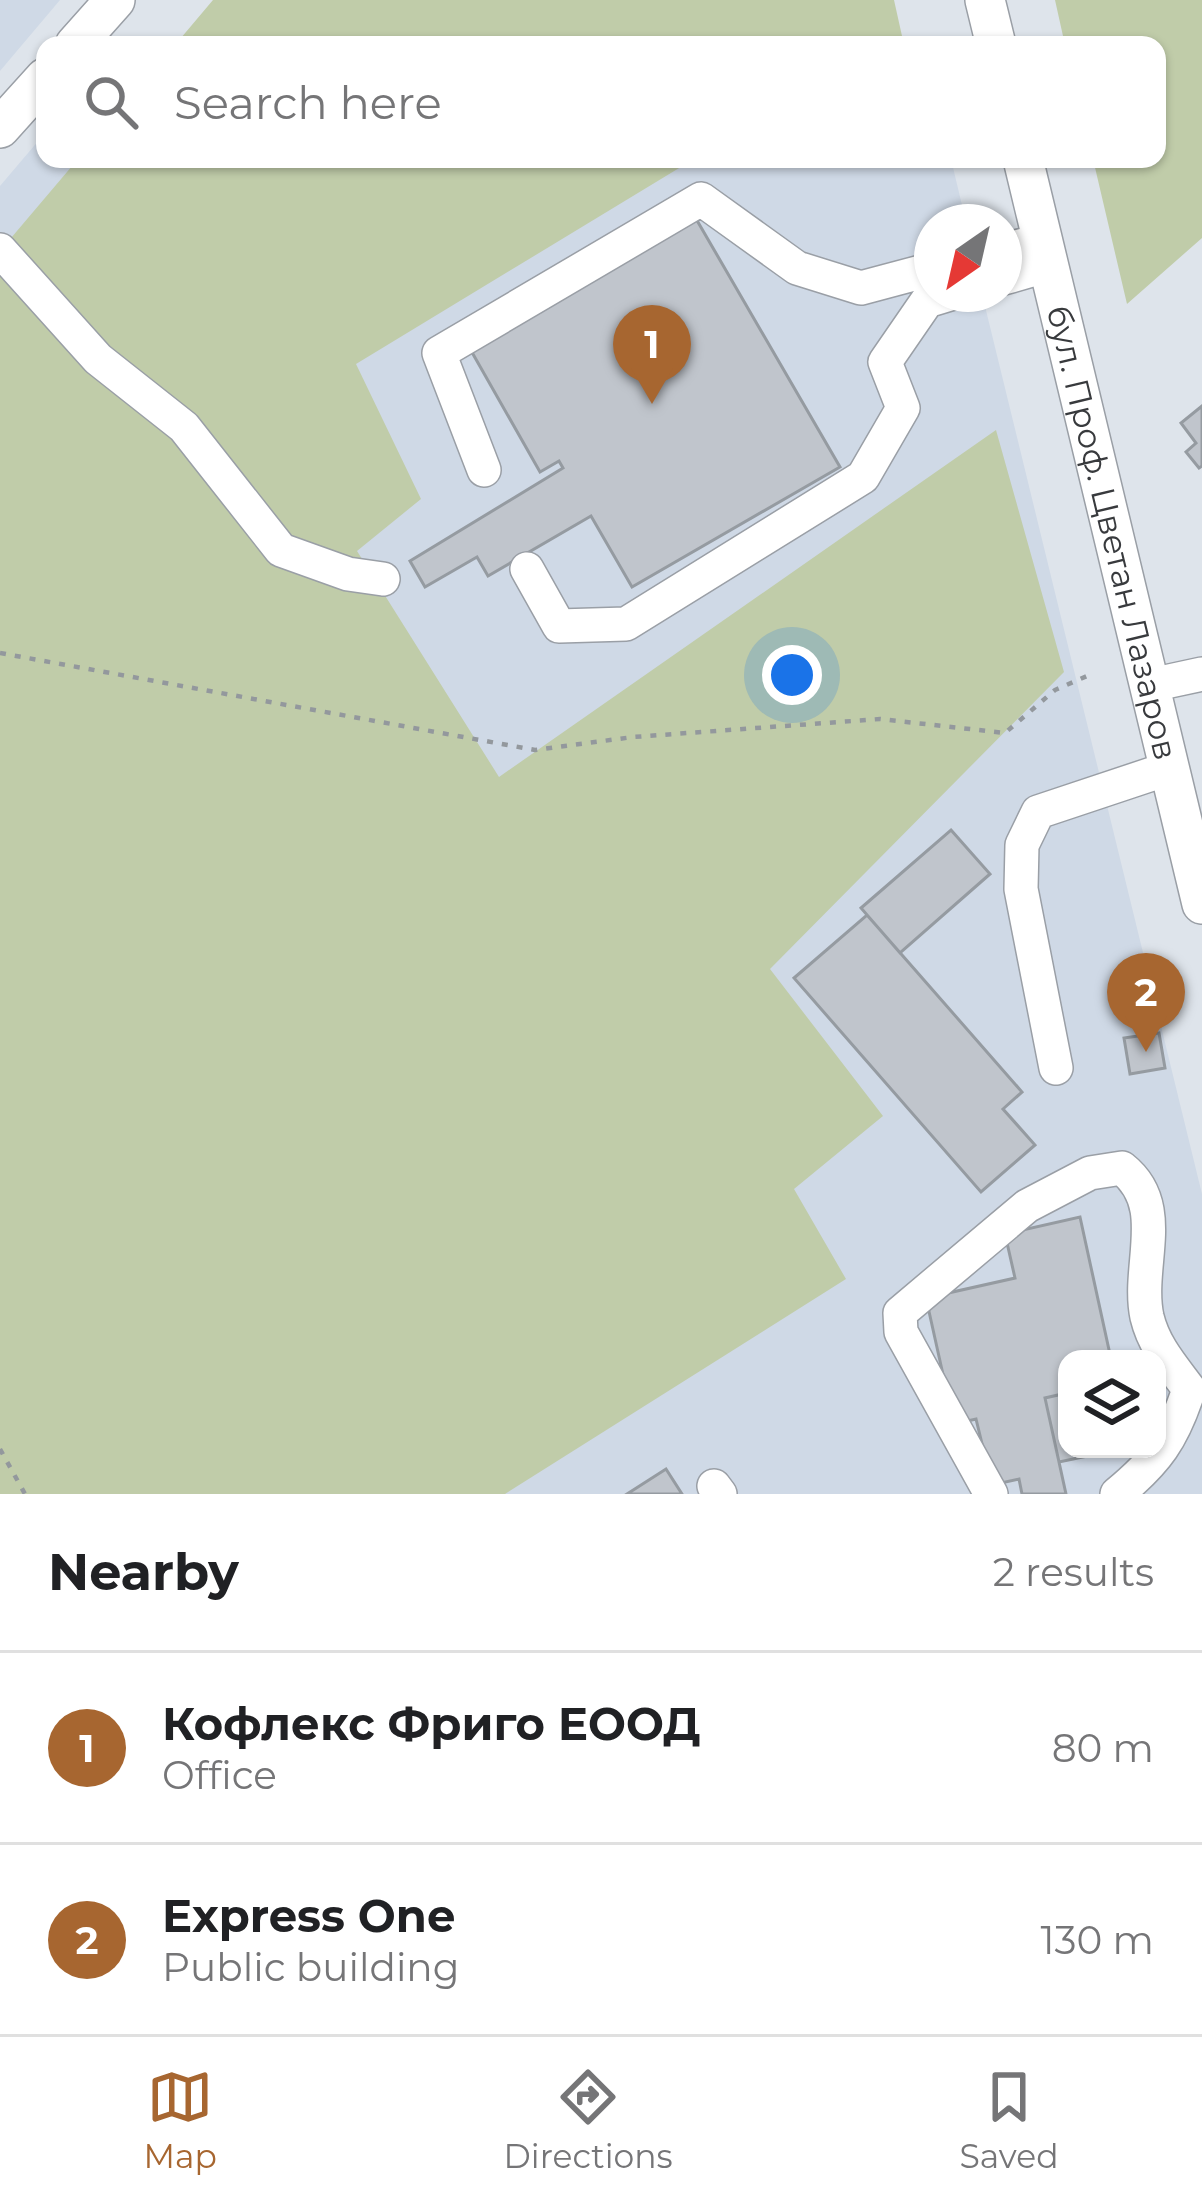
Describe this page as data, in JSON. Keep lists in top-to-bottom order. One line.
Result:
{"streets":{"main road":["бул. Проф. Цветан Лазаров"]},"north":"bottom left","page":{"search":"Search here","pins":["1","2"],"heading":["Nearby","2 results"],"list":[{"mark":"1","name":"Кофлекс Фриго ЕООД","note":"Office","value":"80 m"},{"mark":"2","name":"Express One","note":"Public building","value":"130 m"}],"nav":["Map","Directions","Saved"]}}
